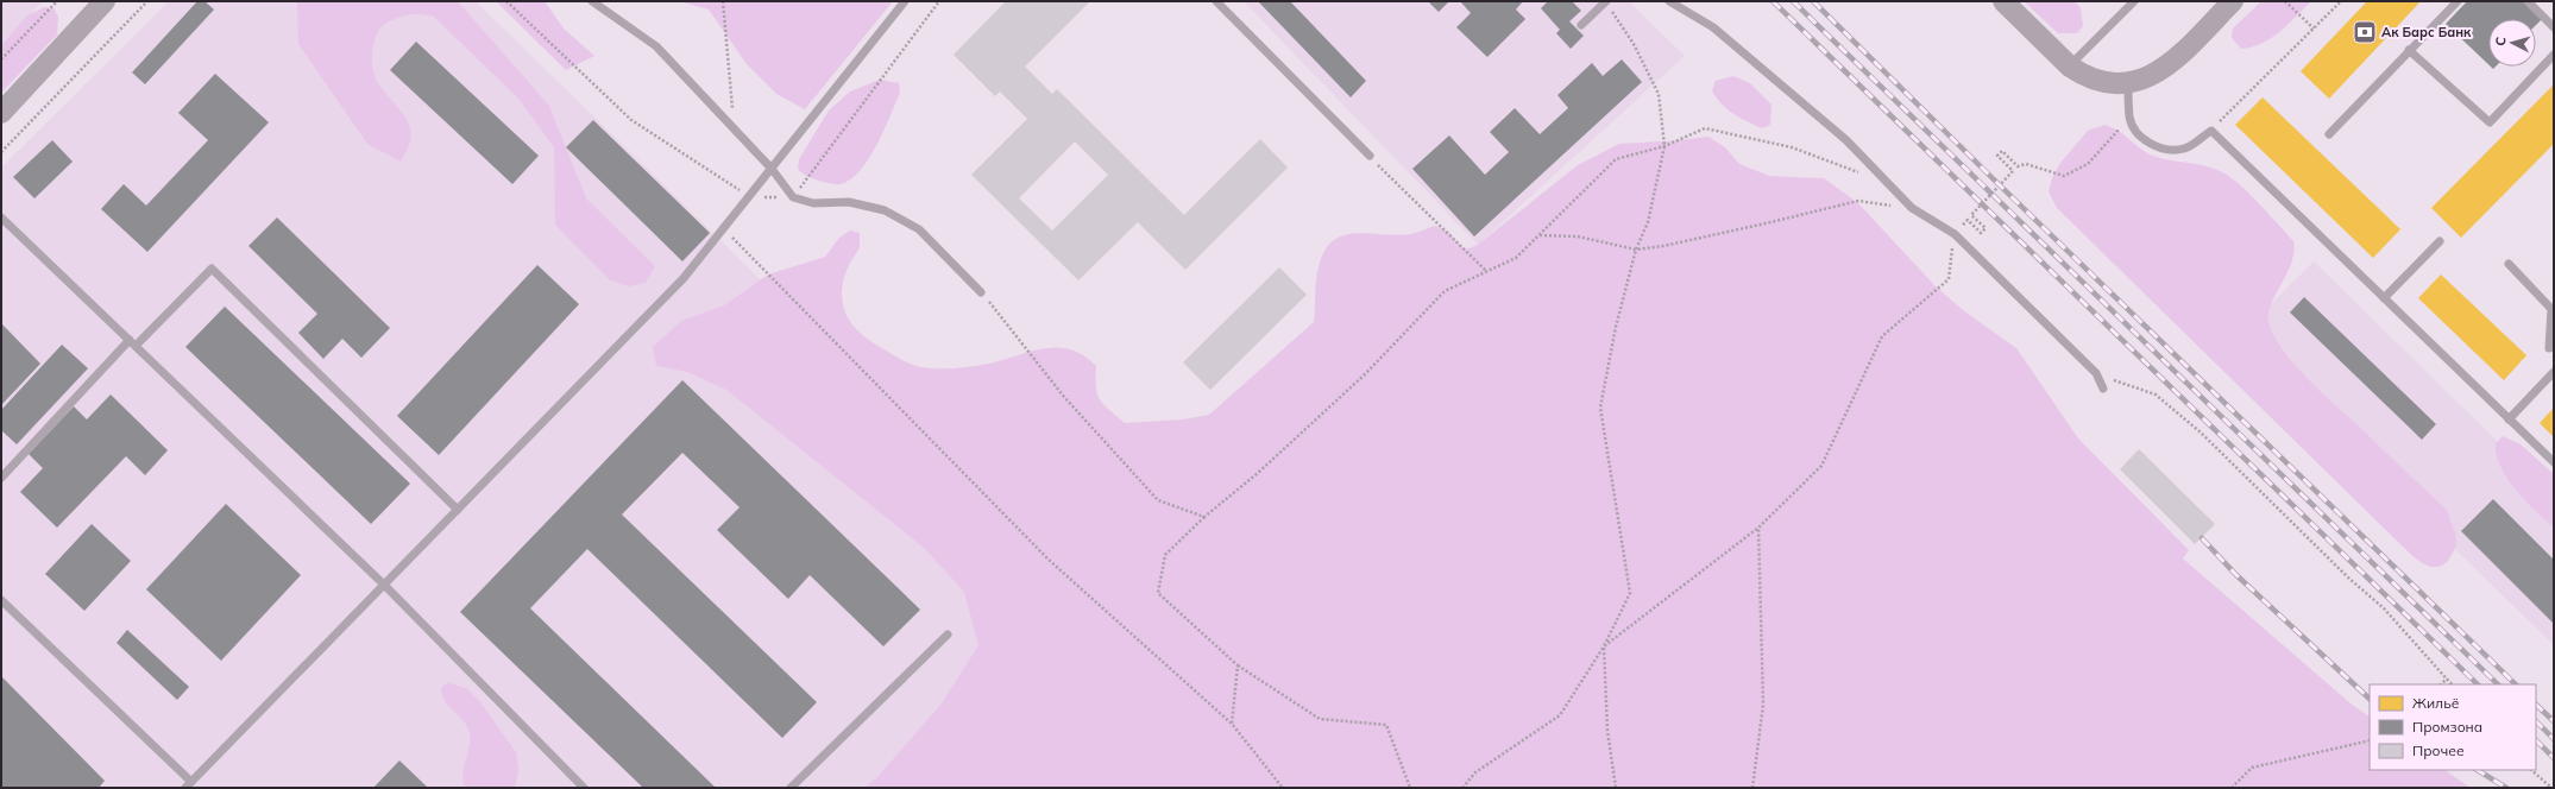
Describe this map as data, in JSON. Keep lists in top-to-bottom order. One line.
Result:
{"places":{"bank":["Ак Барс Банк"]},"legend":["Жильё","Промзона","Прочее"],"north":"left"}
